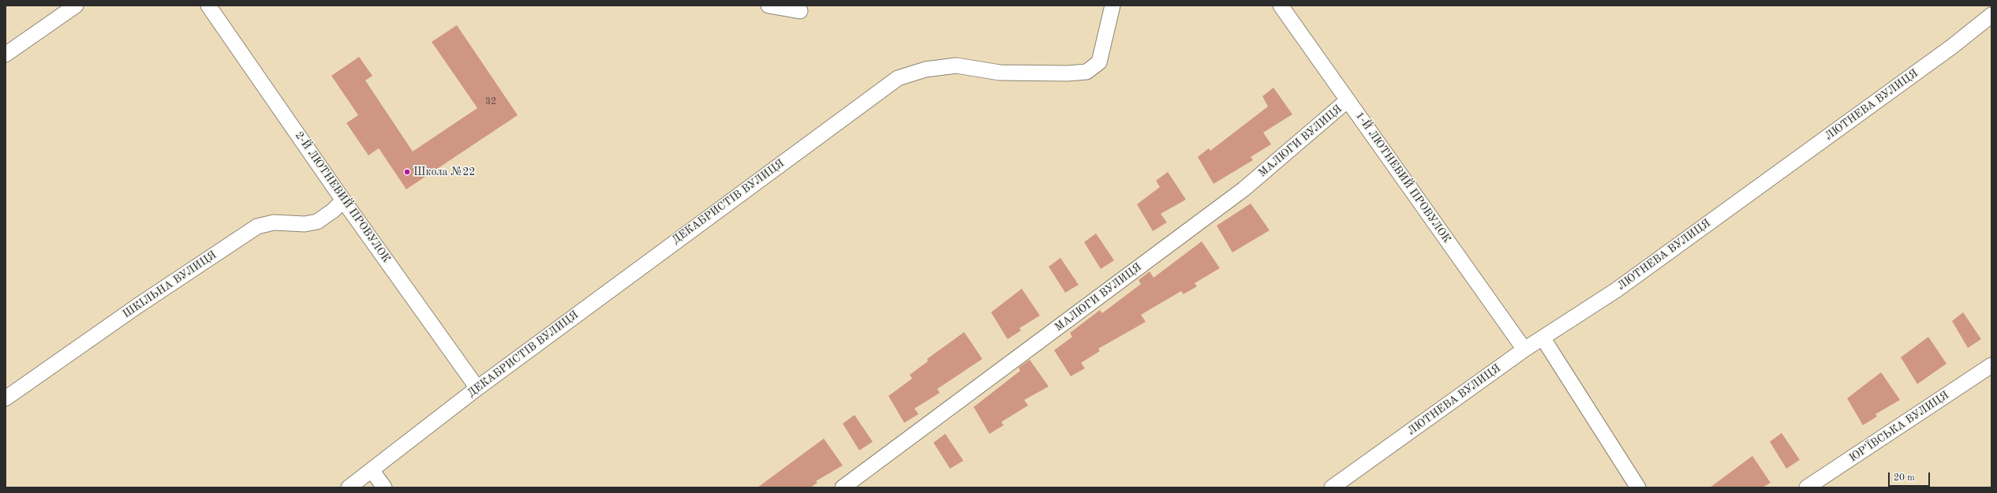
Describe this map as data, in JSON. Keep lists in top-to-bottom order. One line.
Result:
{"streets":{"street":["ЛЮТНЕВА ВУЛИЦЯ","МАЛЮГИ ВУЛИЦЯ","1-Й ЛЮТНЕВИЙ ПРОВУЛОК","2-Й ЛЮТНЕВИЙ ПРОВУЛОК","ДЕКАБРИСТІВ ВУЛИЦЯ","ШКІЛЬНА ВУЛИЦЯ","ЮР’ЇВСЬКА ВУЛИЦЯ"]},"crossings":[["ЛЮТНЕВА ВУЛИЦЯ","1-Й ЛЮТНЕВИЙ ПРОВУЛОК"],["МАЛЮГИ ВУЛИЦЯ","1-Й ЛЮТНЕВИЙ ПРОВУЛОК"],["2-Й ЛЮТНЕВИЙ ПРОВУЛОК","ДЕКАБРИСТІВ ВУЛИЦЯ"],["2-Й ЛЮТНЕВИЙ ПРОВУЛОК","ШКІЛЬНА ВУЛИЦЯ"]],"places":["Школа №22"],"house_numbers":["32"],"scale_bar":"20 m"}
